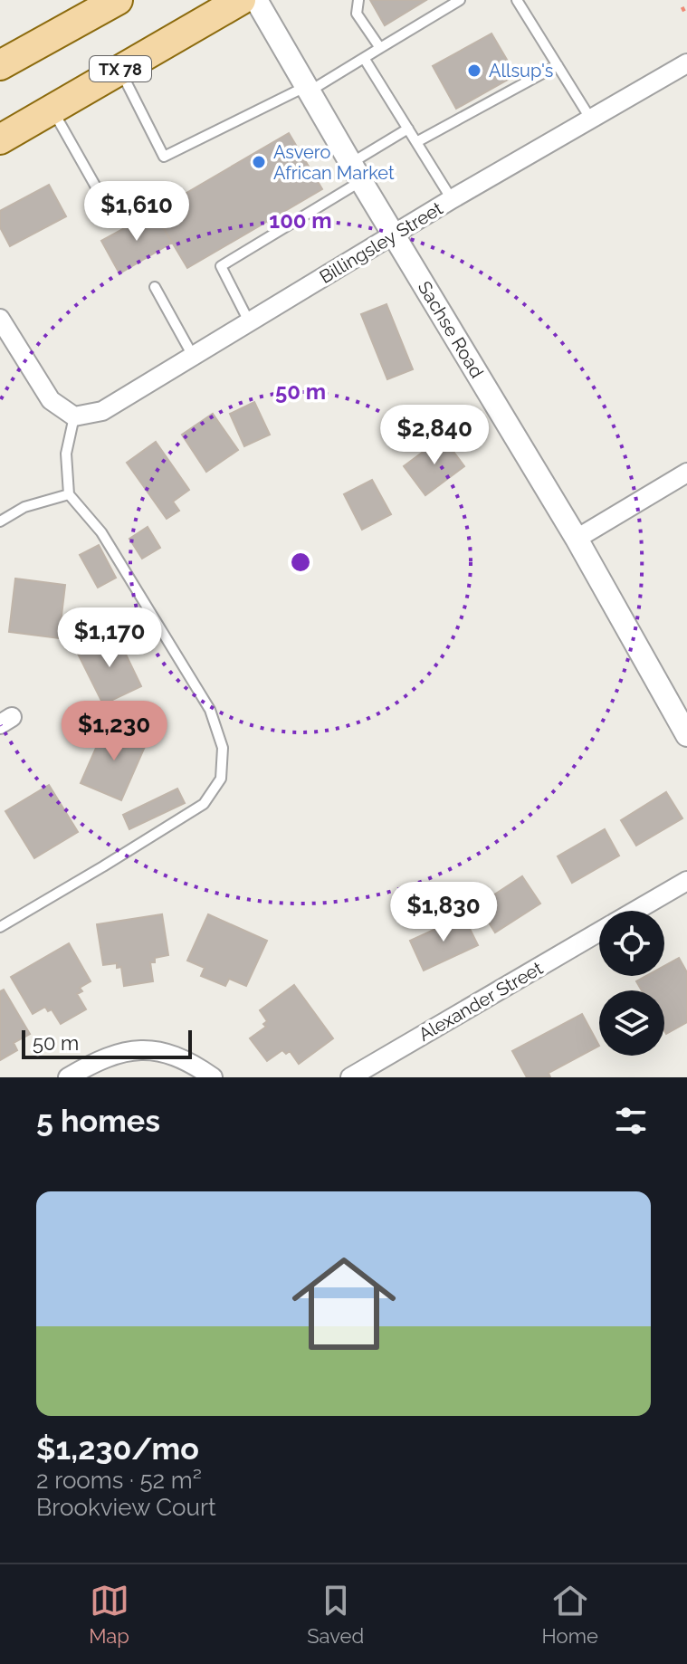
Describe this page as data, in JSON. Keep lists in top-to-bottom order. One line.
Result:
{"streets":{"main road":["TX 78"],"street":["Billingsley Street","Sachse Road","Alexander Street"]},"crossings":[["Billingsley Street","Sachse Road"]],"places":["Allsup's","Asvero African Market"],"scale_bar":"50 m","page":{"price":["$1,610","$2,840","$1,170","$1,230","$1,830"],"scale":"50 m","heading":"5 homes","list":[{"name":"$1,230/mo","note":"2 rooms · 52 m² · Brookview Court"}],"tabs":["Map","Saved","Home"]},"rings":["100 m","50 m"]}
